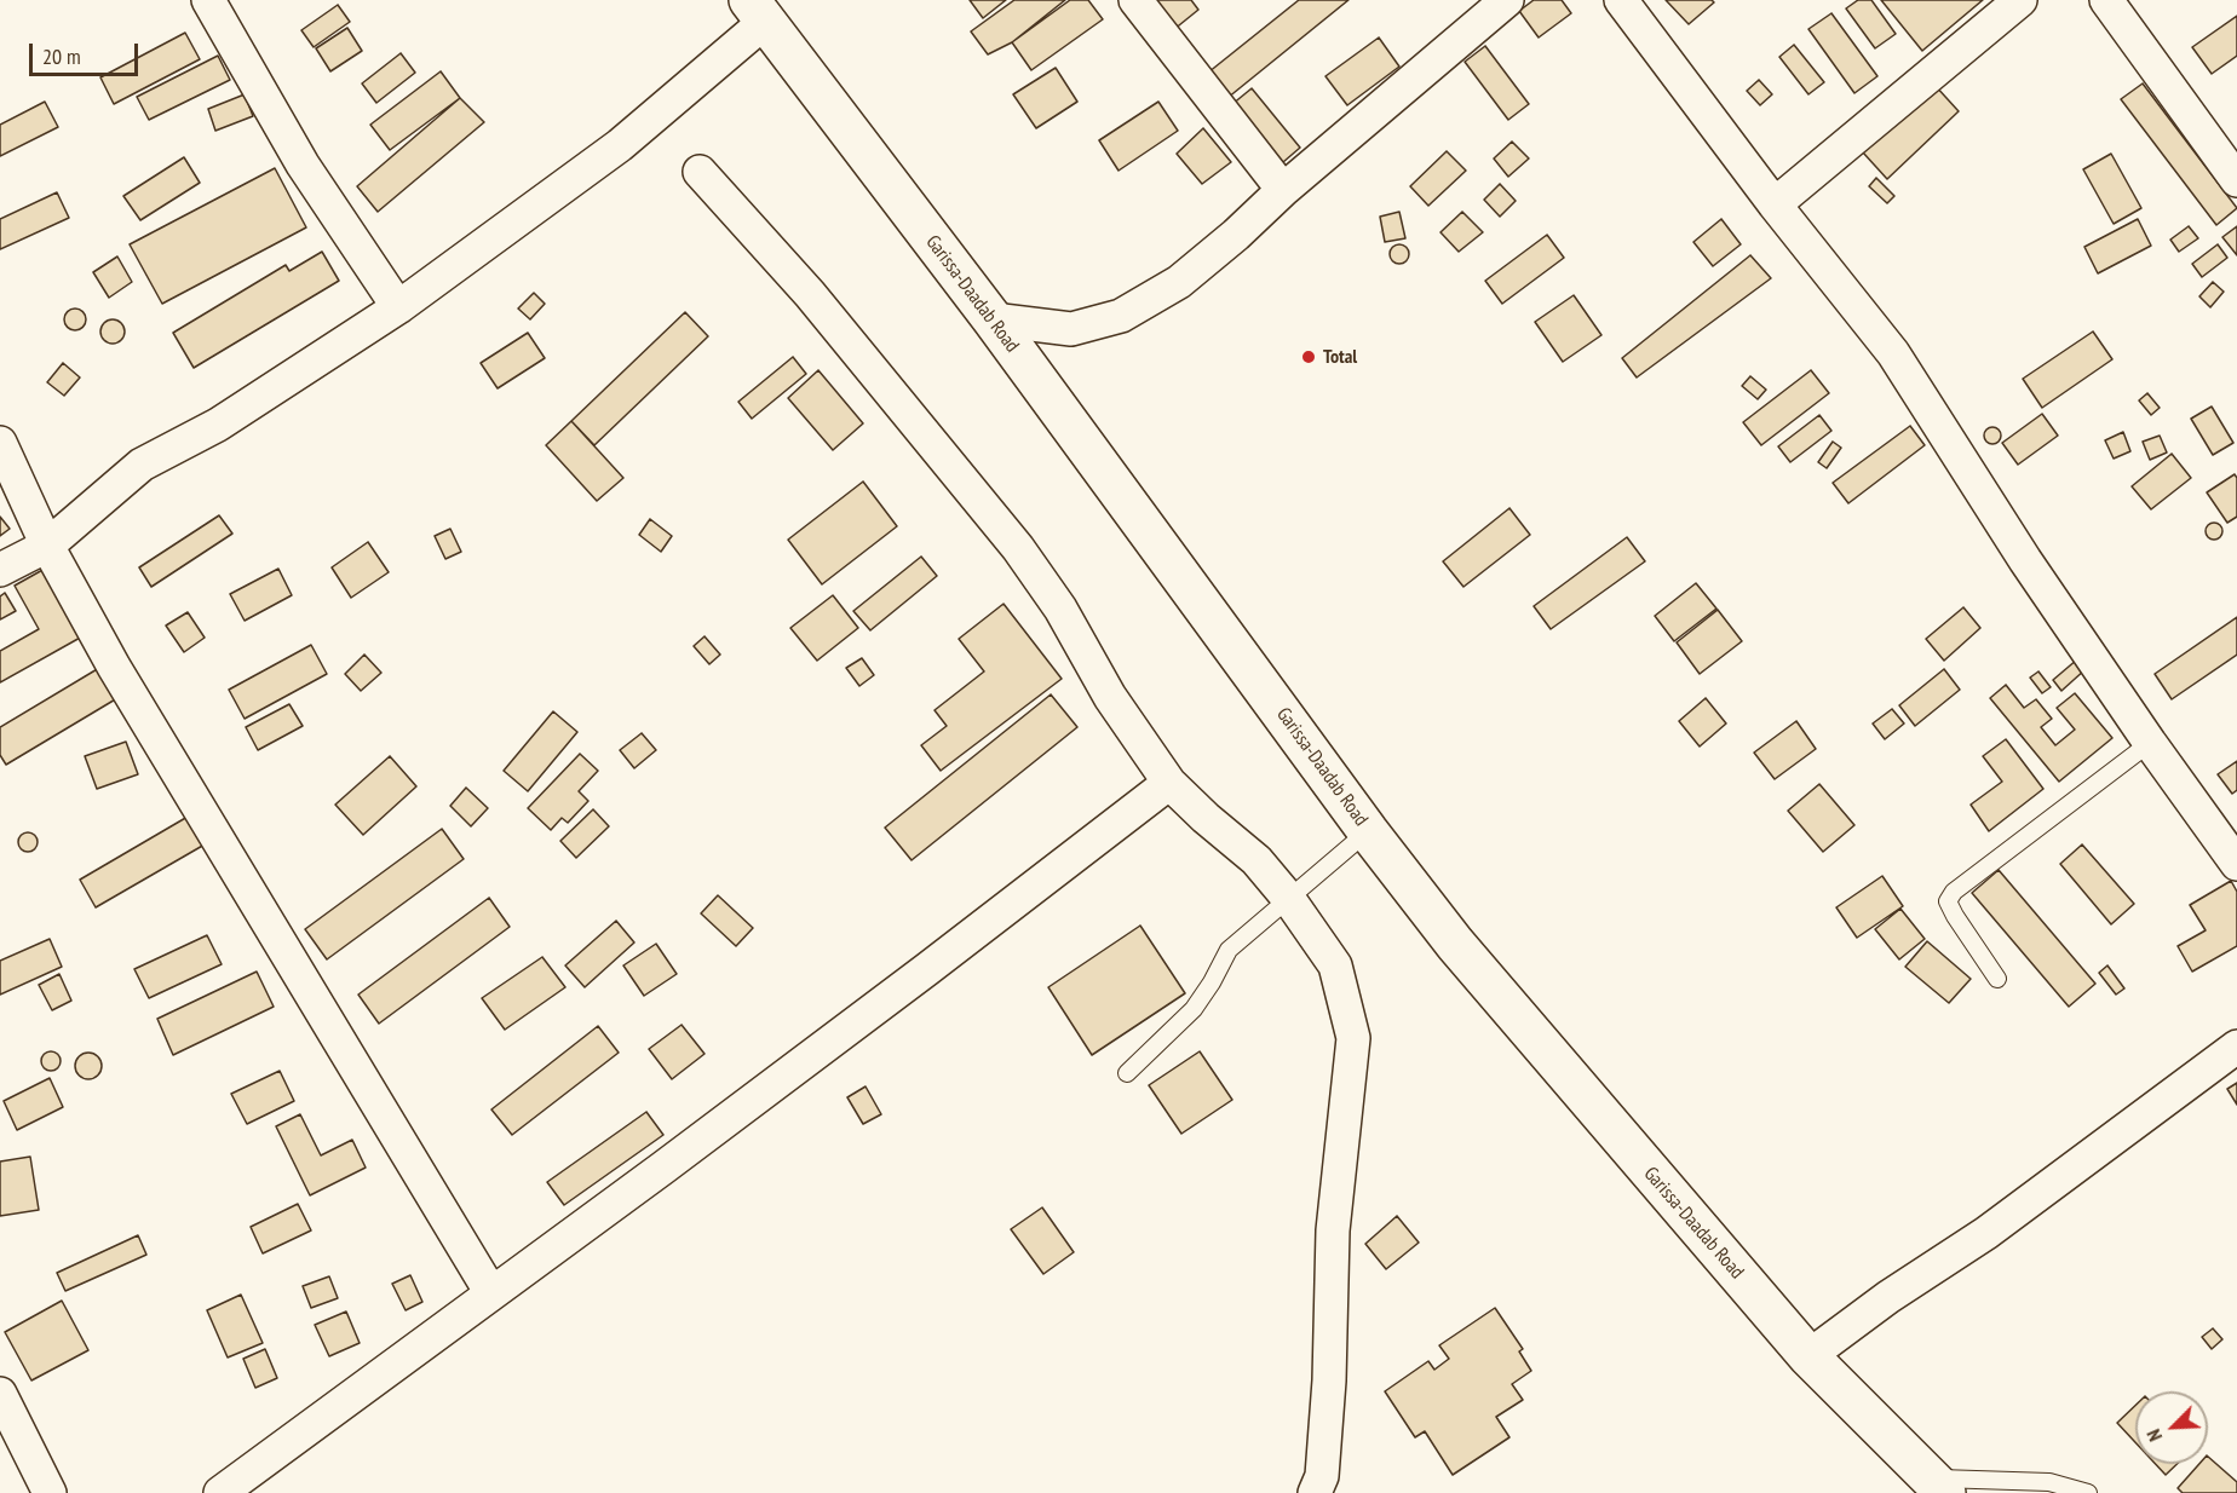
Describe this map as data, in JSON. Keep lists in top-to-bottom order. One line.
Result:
{"streets":{"highway":["Garissa-Daadab Road"]},"places":["Total"],"scale_bar":"20 m","north":"bottom left"}
